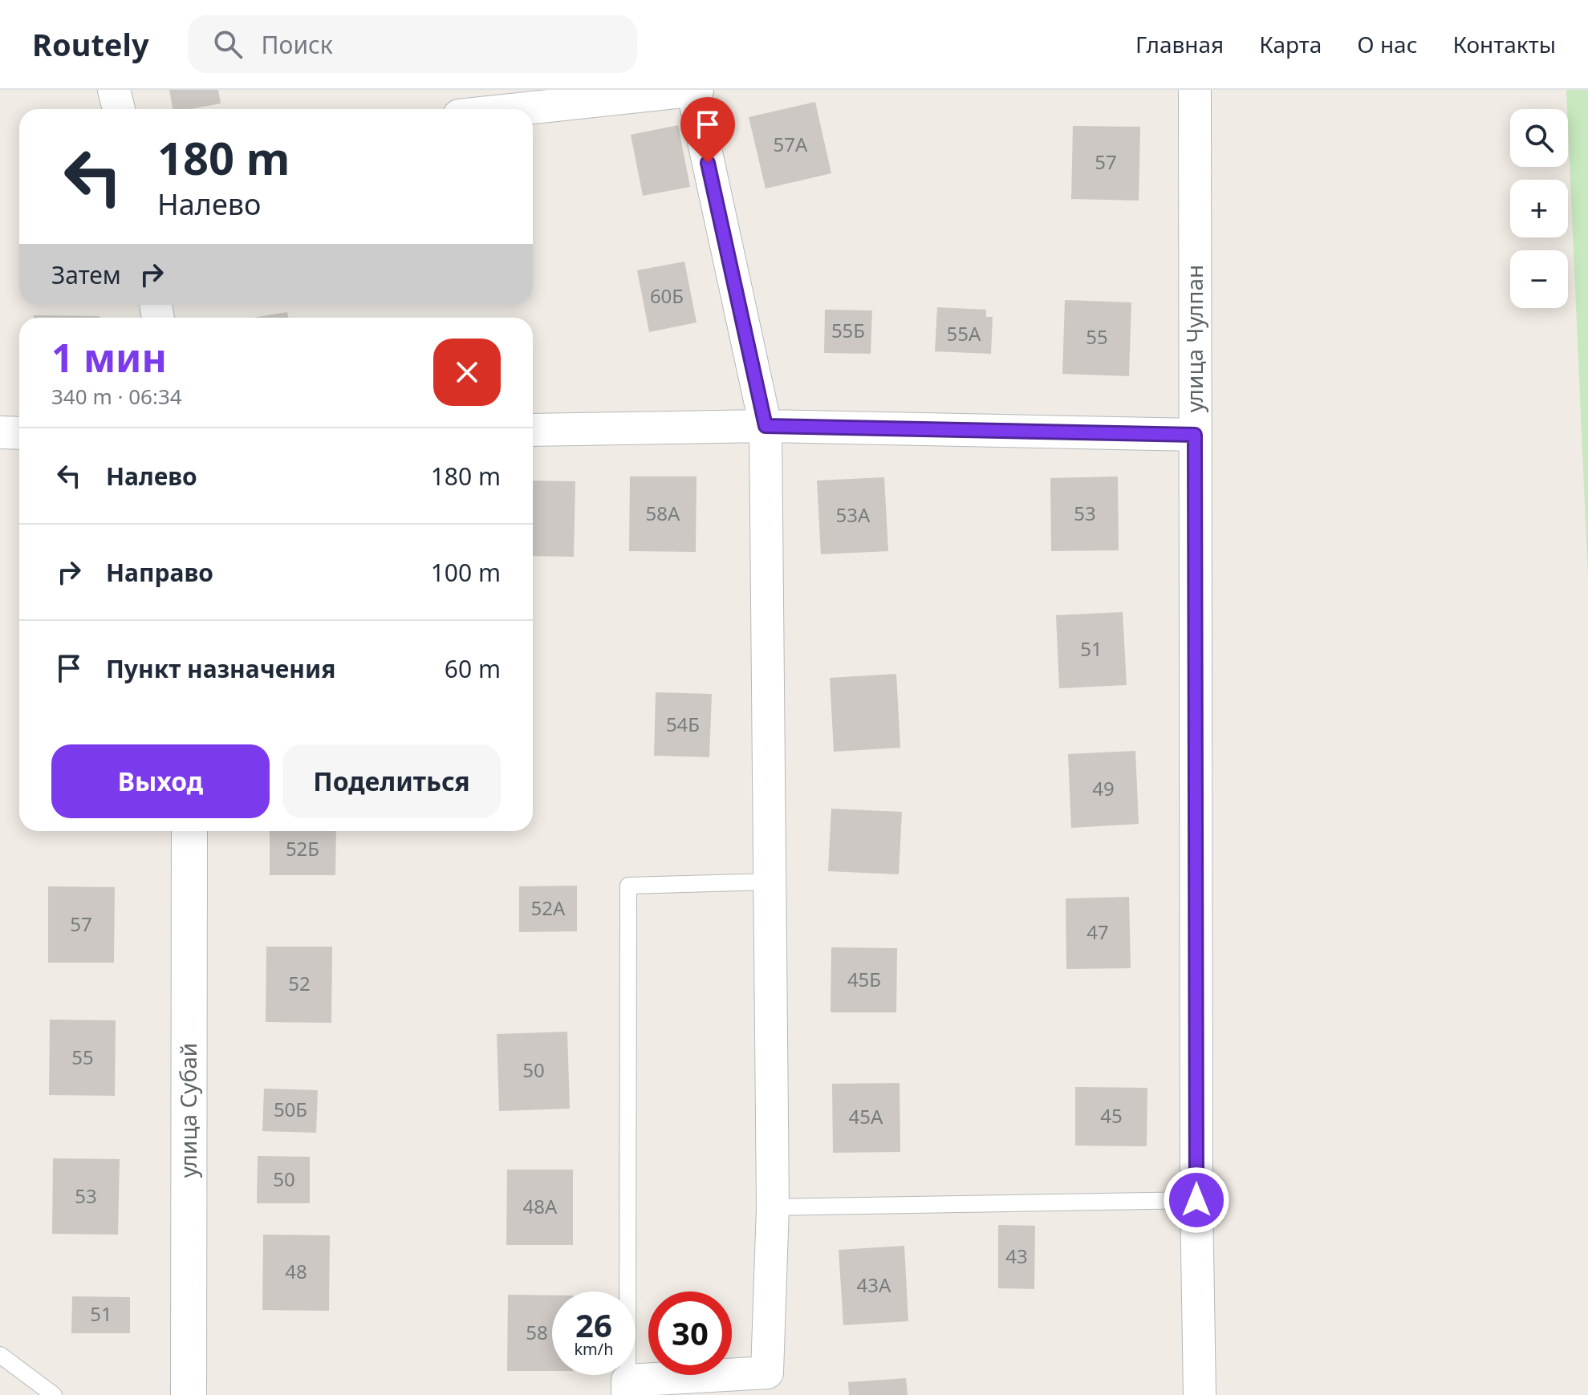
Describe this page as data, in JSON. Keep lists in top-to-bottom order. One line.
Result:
{"streets":{"street":["улица Чулпан","улица Субай"]},"house_numbers":["57А","57","60Б","55Б","55А","55","58А","53","53А","51","54Б","49","52Б","52А","57","47","45Б","52","55","50","50Б","45","45А","50","53","48А","43","48","43А","51","58"],"page":{"header":"Routely","search":"Поиск","nav":["Главная","Карта","О нас","Контакты"],"map_buttons":["+","−"],"turn":["180 m","Налево"],"then":"Затем","heading":["1 мин","340 m · 06:34"],"list":[{"name":"Налево","value":"180 m"},{"name":"Направо","value":"100 m"},{"name":"Пункт назначения","value":"60 m"}],"buttons":["Выход","Поделиться"],"speed":"26 km/h","limit":"30"}}
